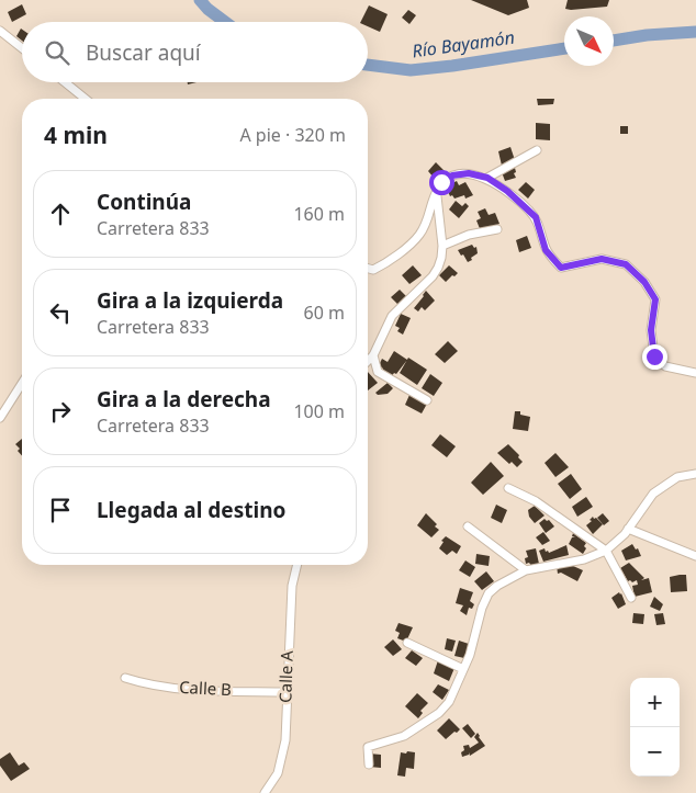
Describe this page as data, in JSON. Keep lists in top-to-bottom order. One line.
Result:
{"streets":{"street":["Calle A","Calle B"]},"crossings":[["Calle A","Calle B"]],"water":["Río Bayamón"],"north":"bottom right","page":{"search":"Buscar aquí","heading":["4 min","A pie · 320 m"],"list":[["Continúa","Carretera 833","160 m"],["Gira a la izquierda","Carretera 833","60 m"],["Gira a la derecha","Carretera 833","100 m"],"Llegada al destino"],"map_buttons":["+","−"]}}
